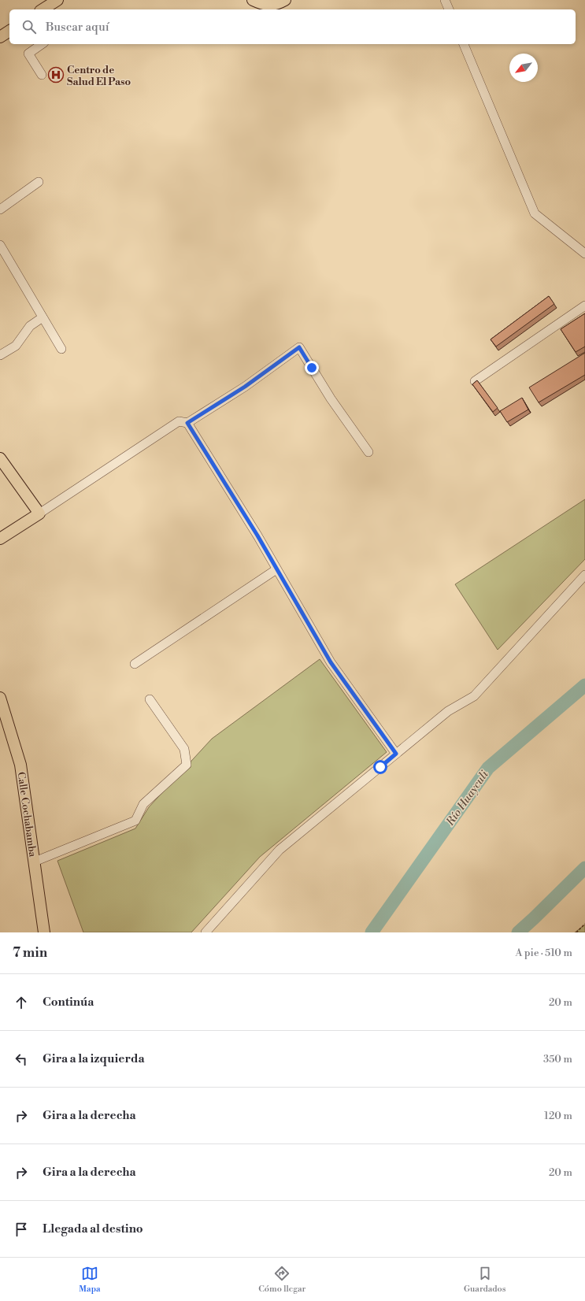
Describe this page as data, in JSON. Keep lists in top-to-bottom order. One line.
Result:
{"streets":{"main road":["Calle Cochabamba"]},"water":["Río Huayculi"],"places":{"hospital":["Centro de Salud El Paso"]},"north":"bottom left","page":{"search":"Buscar aquí","heading":["7 min","A pie · 510 m"],"list":[["Continúa","20 m"],["Gira a la izquierda","350 m"],["Gira a la derecha","120 m"],["Gira a la derecha","20 m"],"Llegada al destino"],"nav":["Mapa","Cómo llegar","Guardados"]}}
